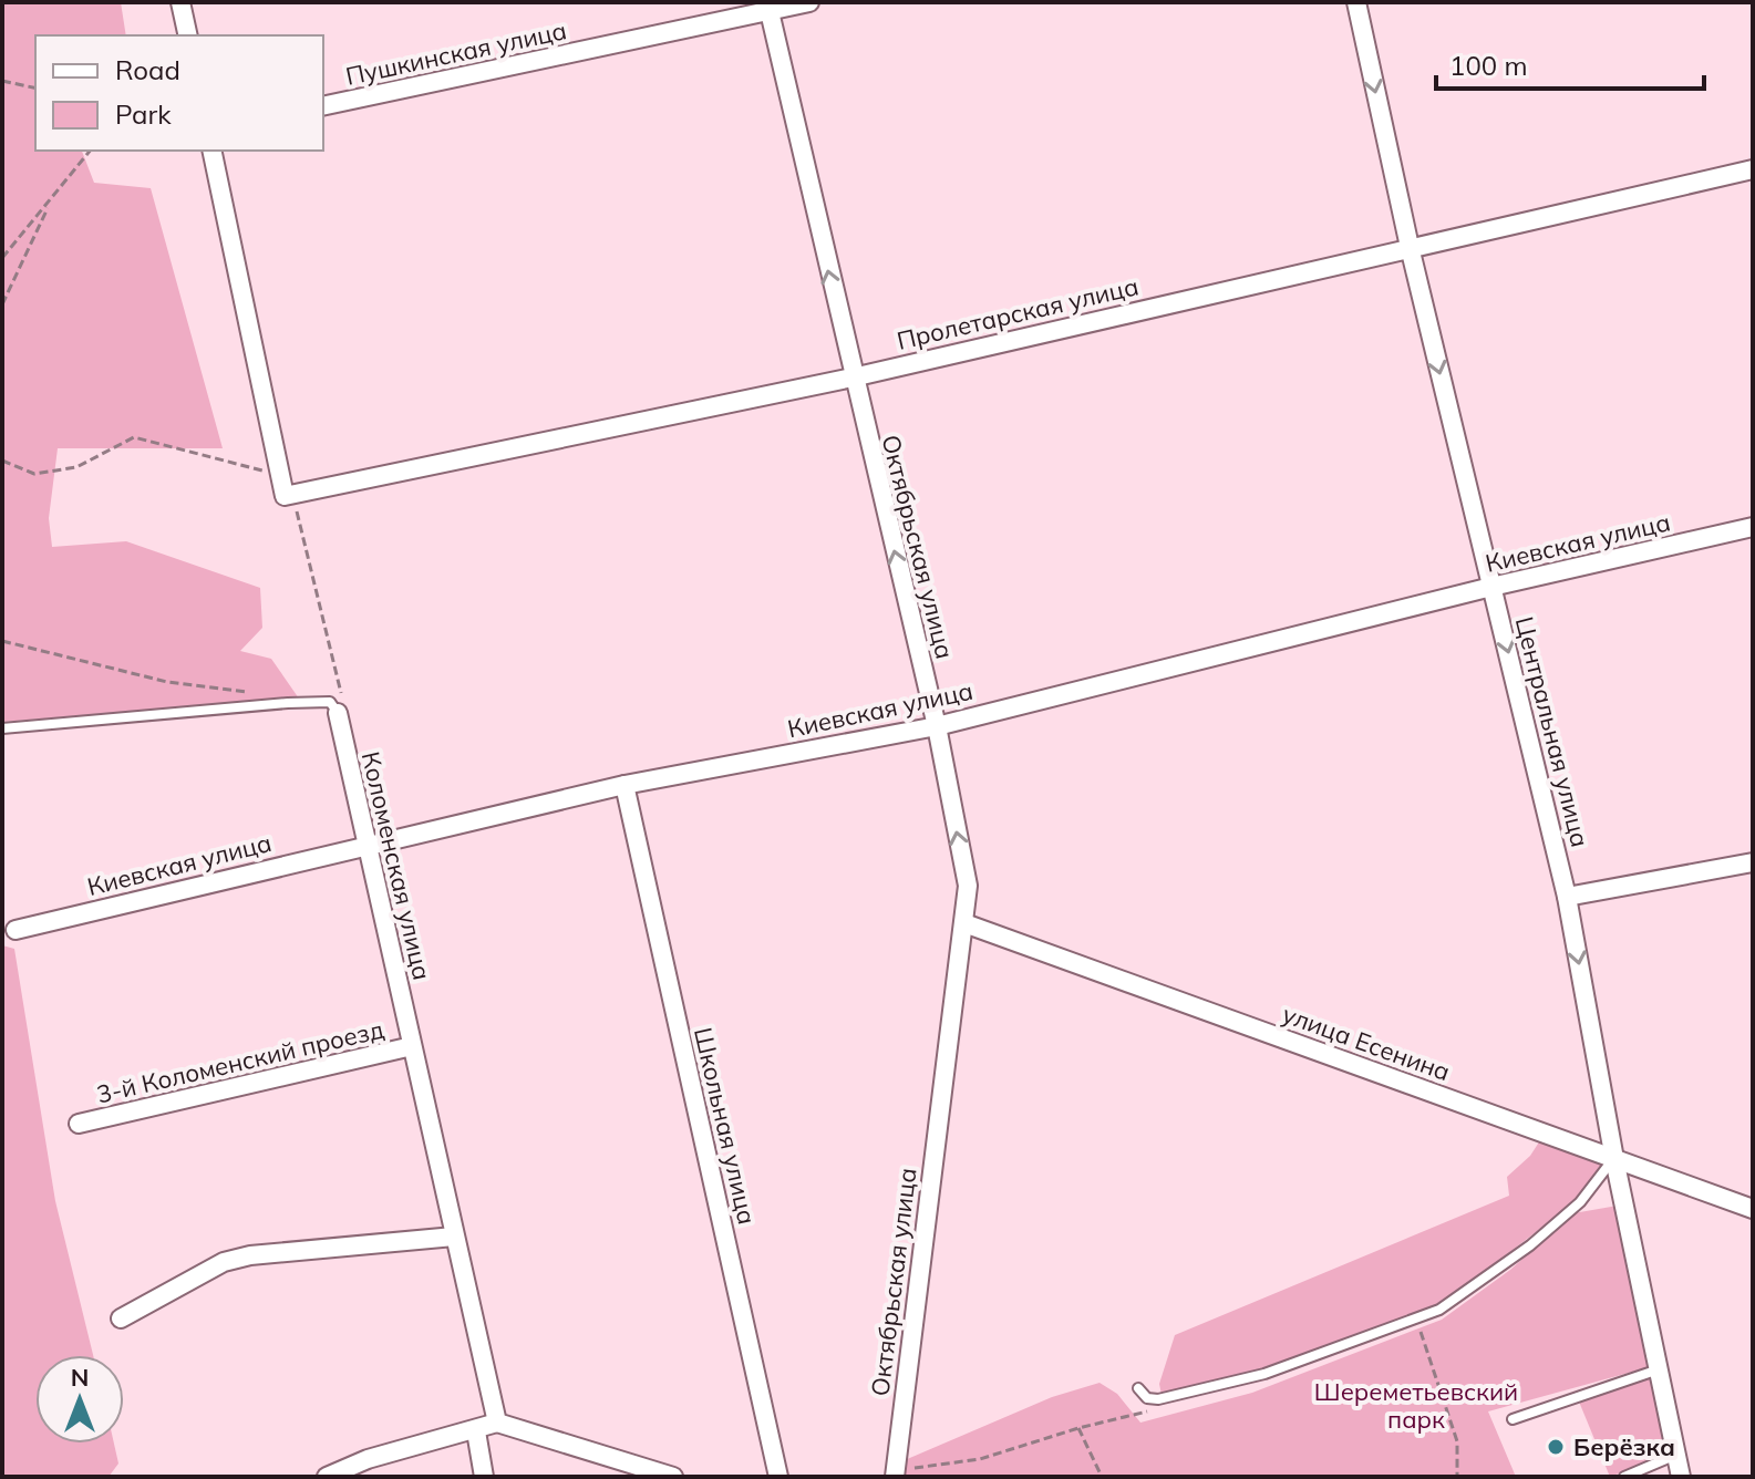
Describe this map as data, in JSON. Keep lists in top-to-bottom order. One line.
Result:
{"streets":{"street":["Пушкинская улица","Пролетарская улица","Киевская улица","Октябрьская улица","Центральная улица","Коломенская улица","улица Есенина","3-й Коломенский проезд","Школьная улица"]},"crossings":[["Пушкинская улица","Октябрьская улица"],["Пролетарская улица","Октябрьская улица"],["Пролетарская улица","Центральная улица"],["Киевская улица","Октябрьская улица"],["Киевская улица","Центральная улица"],["Киевская улица","Коломенская улица"],["Киевская улица","Школьная улица"],["Октябрьская улица","улица Есенина"],["Центральная улица","улица Есенина"],["Коломенская улица","3-й Коломенский проезд"]],"one_way":["Октябрьская улица","Центральная улица"],"parks":["Шереметьевский парк"],"places":["Берёзка"],"legend":["Road","Park"],"scale_bar":"100 m","north":"top"}
